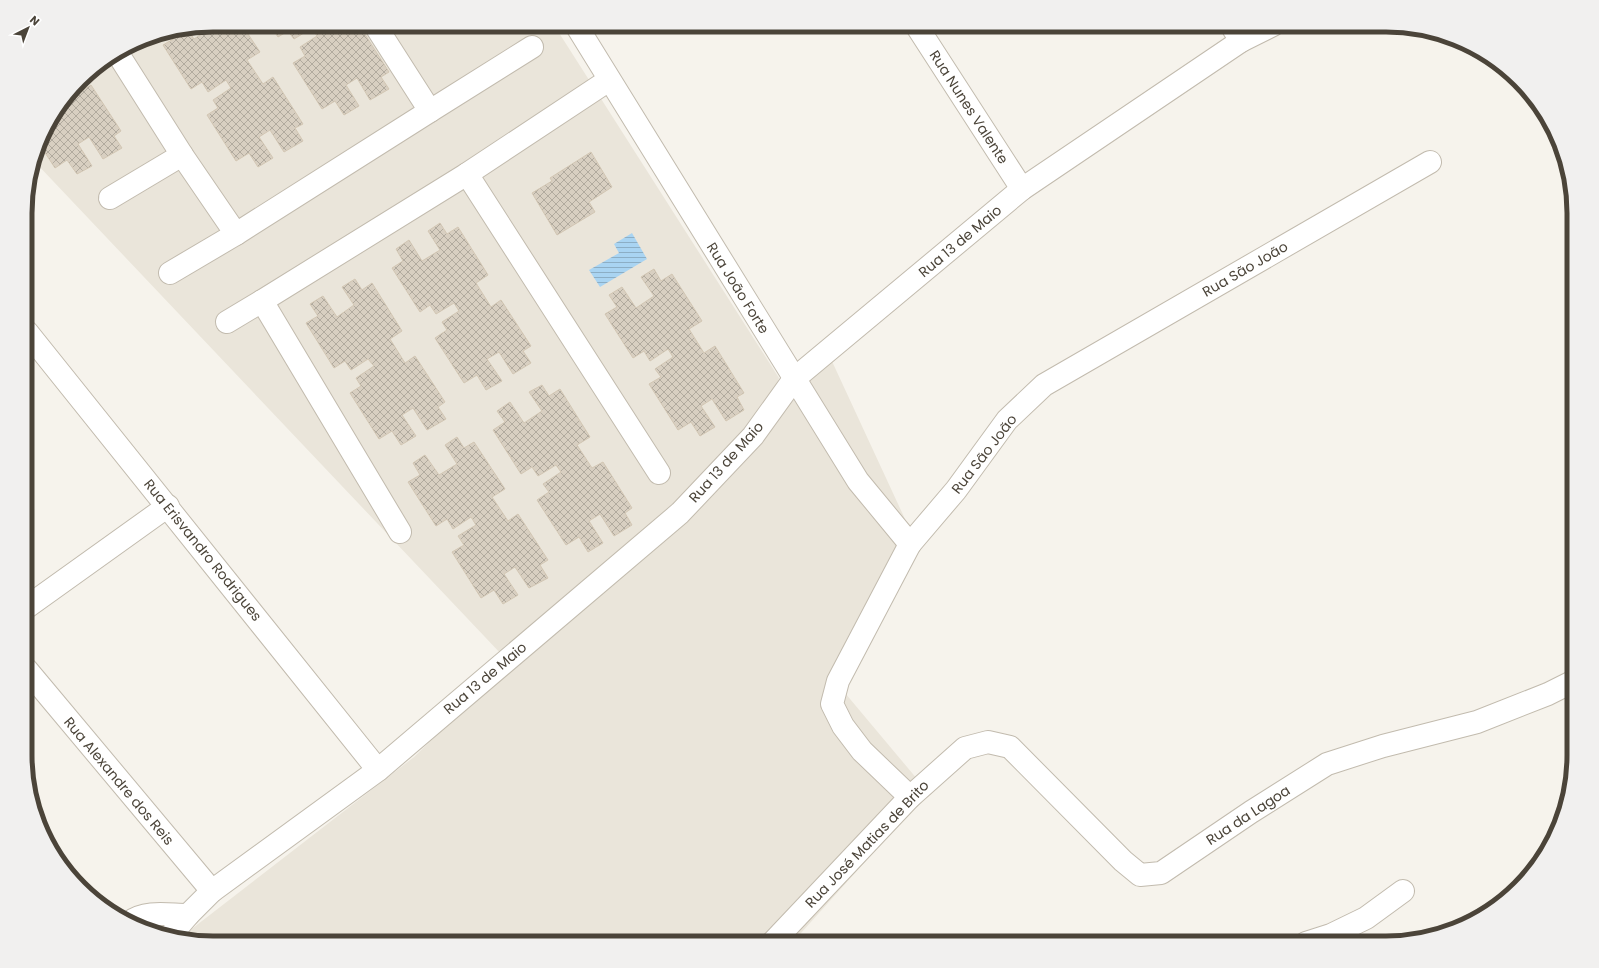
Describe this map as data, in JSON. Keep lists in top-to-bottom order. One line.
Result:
{"streets":{"street":["Rua Nunes Valente","Rua 13 de Maio","Rua São João","Rua João Forte","Rua Erisvandro Rodrigues","Rua Alexandre dos Reis","Rua da Lagoa","Rua José Matias de Brito"]},"crossings":[["Rua Nunes Valente","Rua 13 de Maio"],["Rua 13 de Maio","Rua João Forte"],["Rua 13 de Maio","Rua Erisvandro Rodrigues"],["Rua 13 de Maio","Rua Alexandre dos Reis"],["Rua São João","Rua João Forte"],["Rua São João","Rua José Matias de Brito"],["Rua da Lagoa","Rua José Matias de Brito"]],"north":"top right"}
